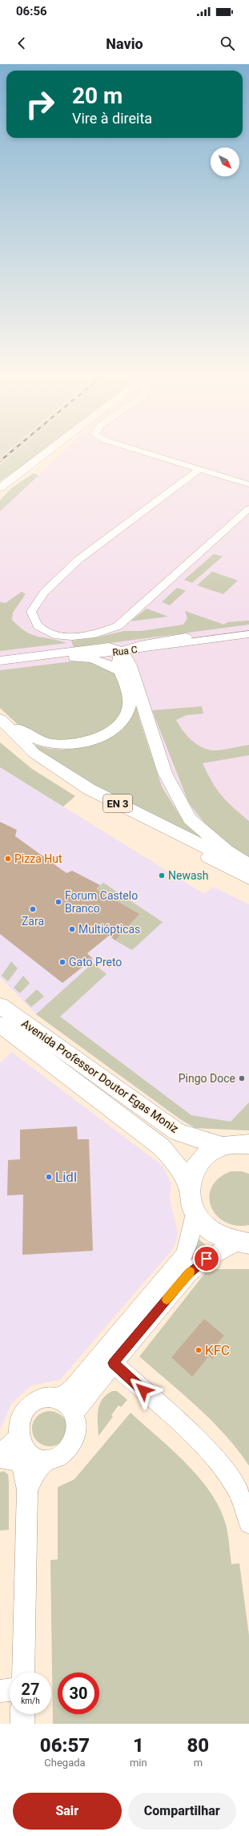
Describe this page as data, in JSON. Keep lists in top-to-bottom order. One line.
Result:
{"streets":{"main road":["Rua C","EN 3","Avenida Professor Doutor Egas Moniz"]},"places":["Pizza Hut","Newash","Forum Castelo Branco","Zara","Multiópticas","Gato Preto","Pingo Doce","Lidl","KFC"],"north":"bottom right","page":{"status":"06:56","header":"Navio","turn":["20 m","Vire à direita"],"speed":"27 km/h","limit":"30","eta":["06:57","Chegada","1","min","80","m"],"buttons":["Sair","Compartilhar"]}}
